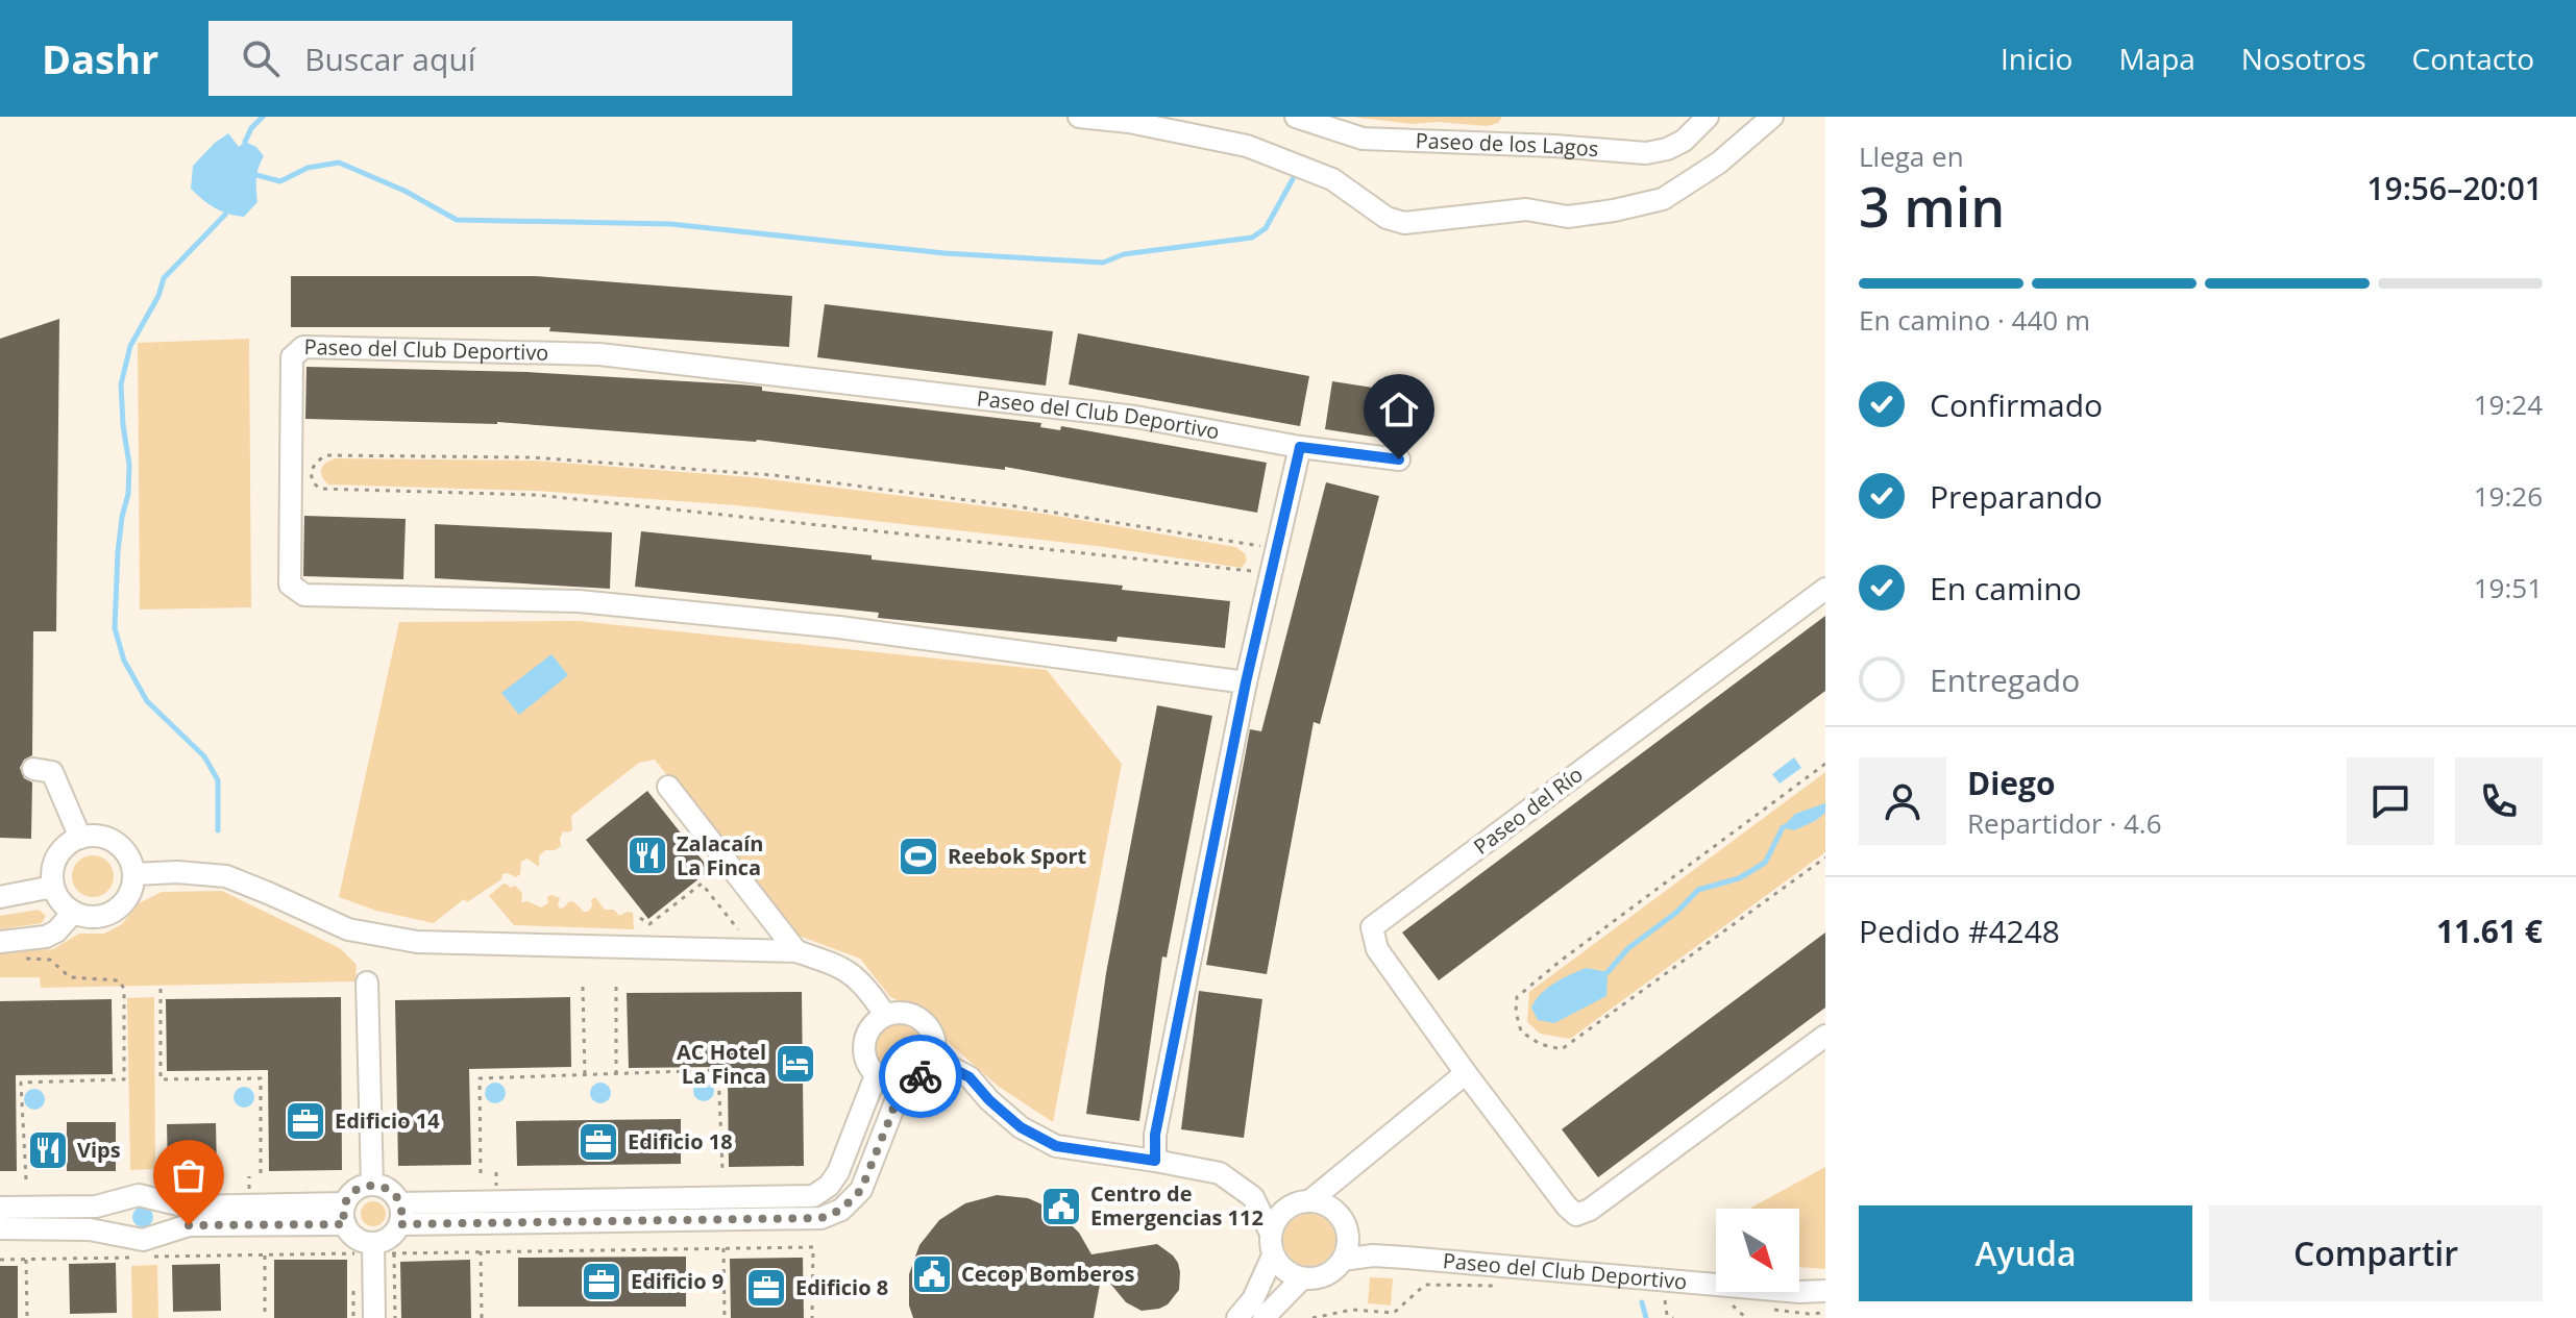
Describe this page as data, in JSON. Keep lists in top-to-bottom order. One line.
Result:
{"streets":{"street":["Paseo de los Lagos","Paseo del Club Deportivo","Paseo del Río"]},"places":{"restaurant":["Zalacaín La Finca","Vips"],"sports":["Reebok Sport"],"hotel":["AC Hotel La Finca"],"office":["Edificio 14","Edificio 18","Edificio 9","Edificio 8"],"public building":["Centro de Emergencias 112","Cecop Bomberos"]},"north":"bottom right","page":{"header":"Dashr","search":"Buscar aquí","nav":["Inicio","Mapa","Nosotros","Contacto"],"heading":["3 min","Llega en","19:56–20:01"],"panel":["Diego","Repartidor · 4.6","Pedido #4248","11.61 €"],"bar":"En camino · 440 m","list":[["Confirmado","19:24"],["Preparando","19:26"],["En camino","19:51"],"Entregado"],"buttons":["Ayuda","Compartir"]}}
